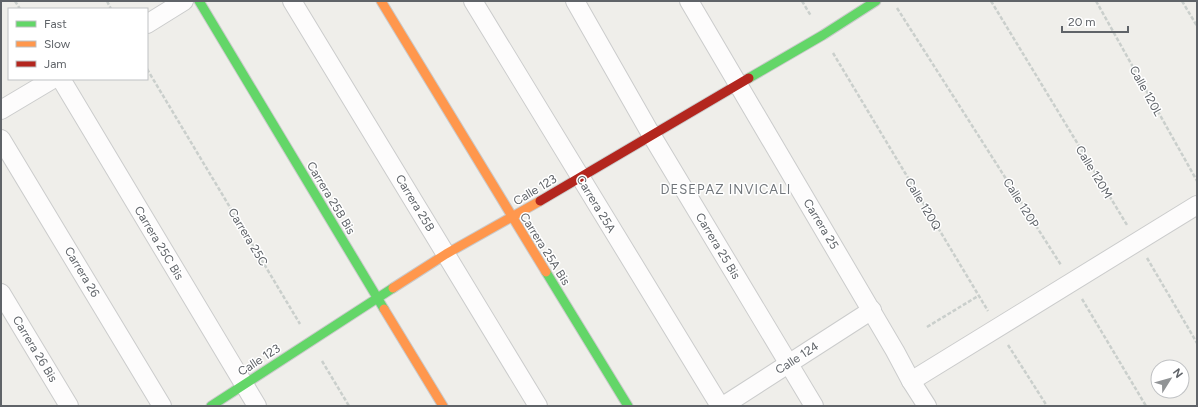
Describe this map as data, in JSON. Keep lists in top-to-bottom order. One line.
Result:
{"streets":{"street":["Calle 123","Carrera 25B Bis","Carrera 25B","Carrera 25A","Carrera 25","Carrera 25C Bis","Carrera 25 Bis","Carrera 25A Bis","Carrera 26","Carrera 26 Bis","Calle 124"],"path":["Calle 120L","Calle 120M","Calle 120P","Calle 120Q","Carrera 25C"]},"crossings":[["Calle 123","Carrera 25B Bis"],["Calle 123","Carrera 25B"],["Calle 123","Carrera 25A"],["Calle 123","Calle 120Q"],["Calle 123","Carrera 25"],["Calle 123","Carrera 25C"],["Calle 123","Carrera 25C Bis"],["Calle 123","Carrera 25 Bis"],["Calle 123","Carrera 25A Bis"],["Carrera 25A","Calle 124"],["Carrera 25","Calle 124"],["Carrera 25 Bis","Calle 124"]],"districts":["DESEPAZ INVICALI"],"legend":["Fast","Slow","Jam"],"scale_bar":"20 m","north":"top right"}
